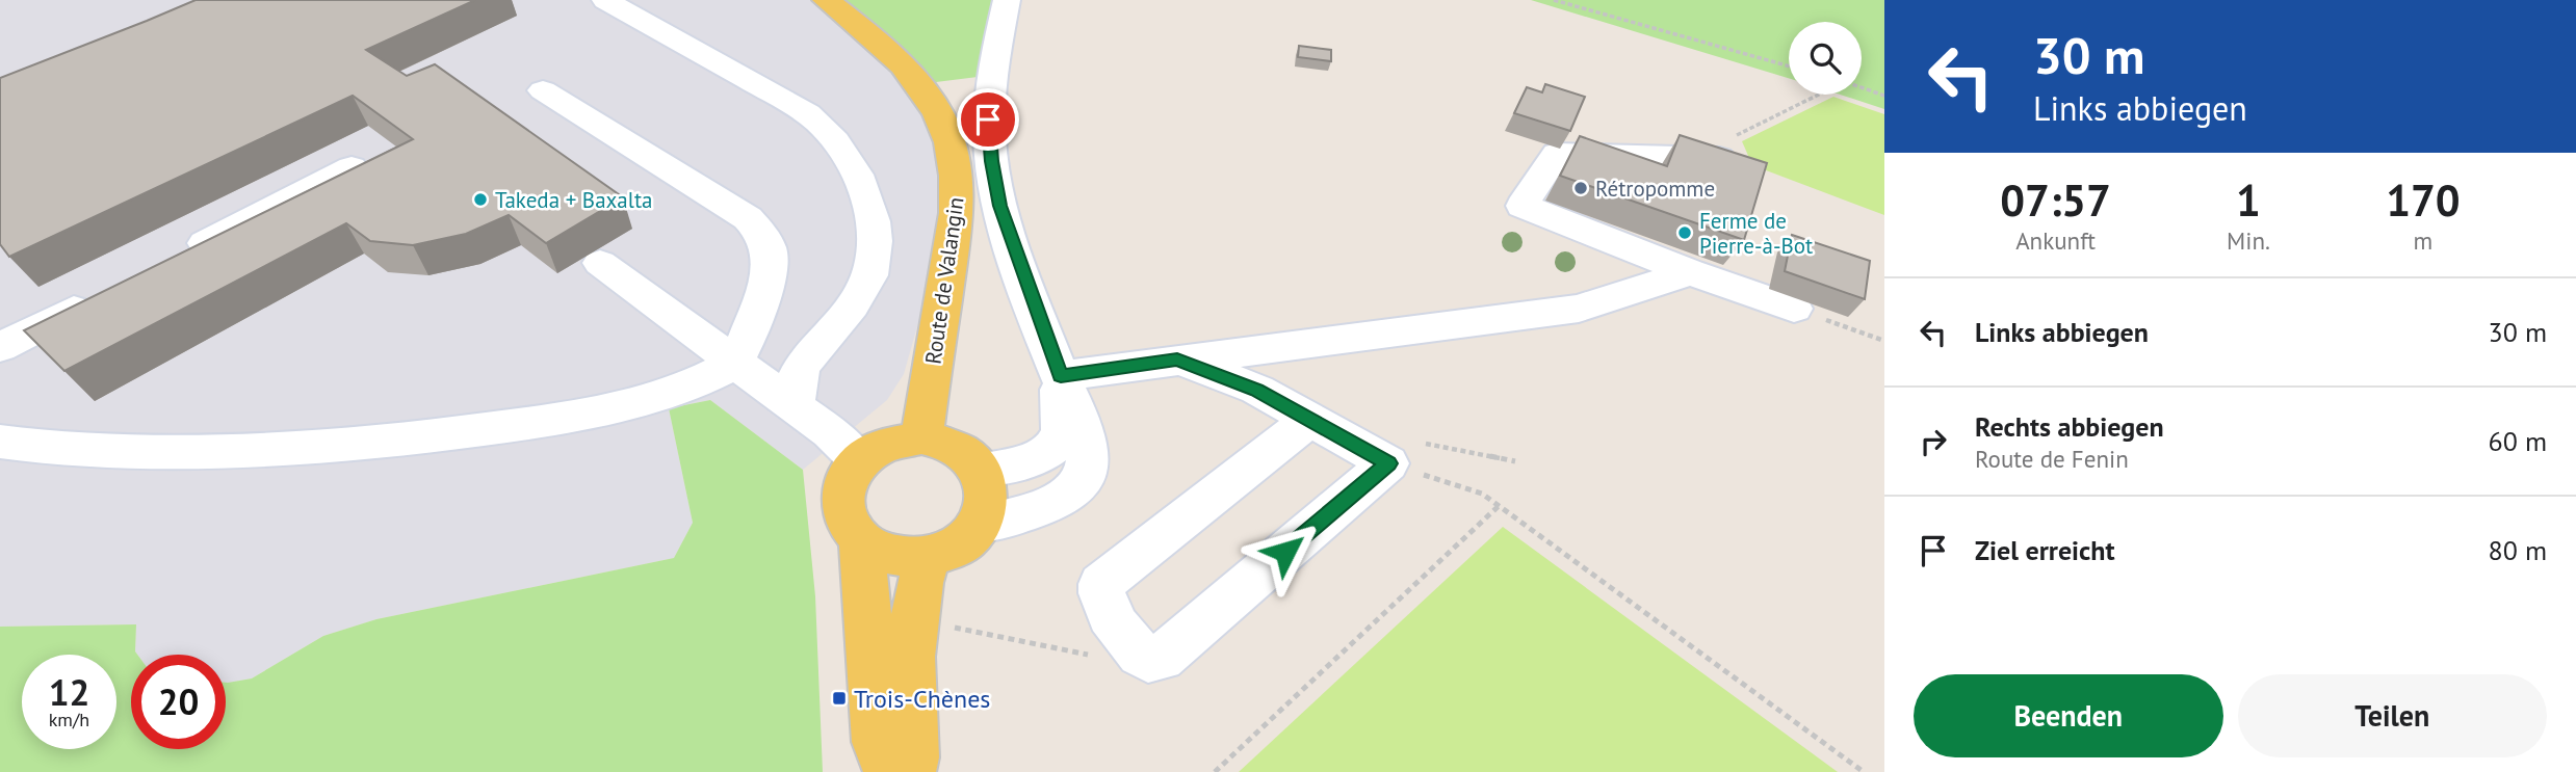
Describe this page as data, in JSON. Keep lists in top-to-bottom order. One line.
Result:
{"streets":{"main road":["Route de Valangin"]},"places":{"other":["Rétropomme","Takeda + Baxalta","Ferme de Pierre-à-Bot"],"transit":["Trois-Chènes"]},"page":{"turn":["30 m","Links abbiegen"],"eta":["07:57","Ankunft","1","Min.","170","m"],"list":[{"name":"Links abbiegen","value":"30 m"},{"name":"Rechts abbiegen","note":"Route de Fenin","value":"60 m"},{"name":"Ziel erreicht","value":"80 m"}],"speed":"12 km/h","limit":"20","buttons":["Beenden","Teilen"]}}
